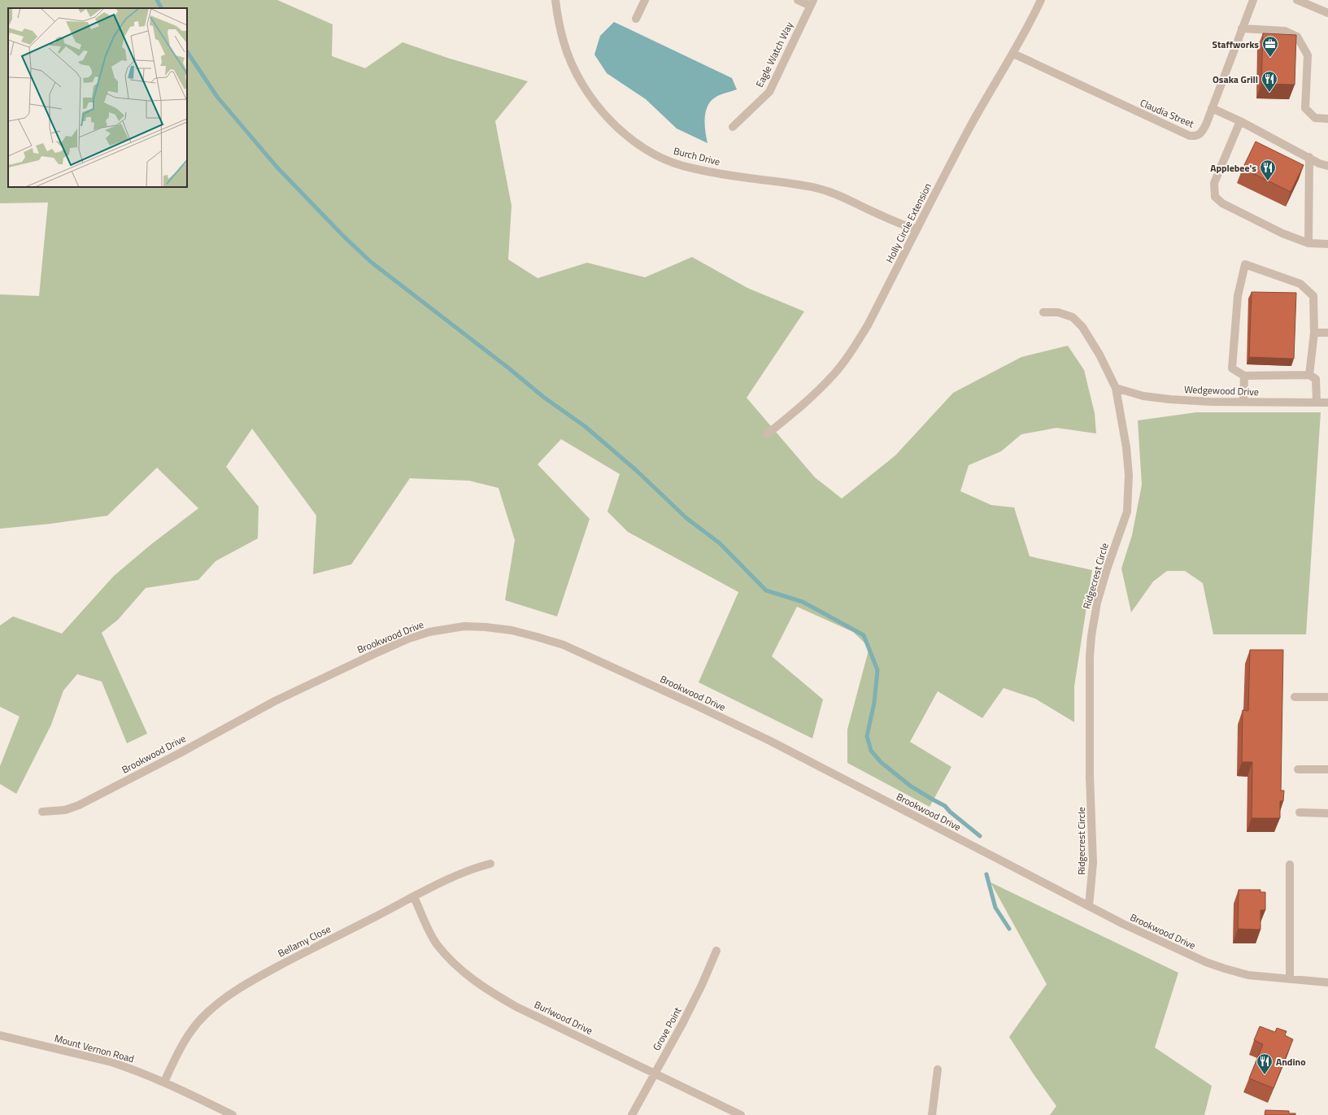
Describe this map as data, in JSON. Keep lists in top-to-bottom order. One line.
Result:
{"streets":{"street":["Eagle Watch Way","Claudia Street","Burch Drive","Holly Circle Extension","Wedgewood Drive","Ridgecrest Circle","Brookwood Drive","Bellamy Close","Burlwood Drive","Grove Point","Mount Vernon Road"]},"crossings":[["Claudia Street","Holly Circle Extension"],["Burch Drive","Holly Circle Extension"],["Wedgewood Drive","Ridgecrest Circle"],["Ridgecrest Circle","Brookwood Drive"],["Bellamy Close","Burlwood Drive"],["Bellamy Close","Mount Vernon Road"],["Burlwood Drive","Grove Point"]],"places":{"office":["Staffworks"],"restaurant":["Osaka Grill","Applebee's","Andino"]}}
